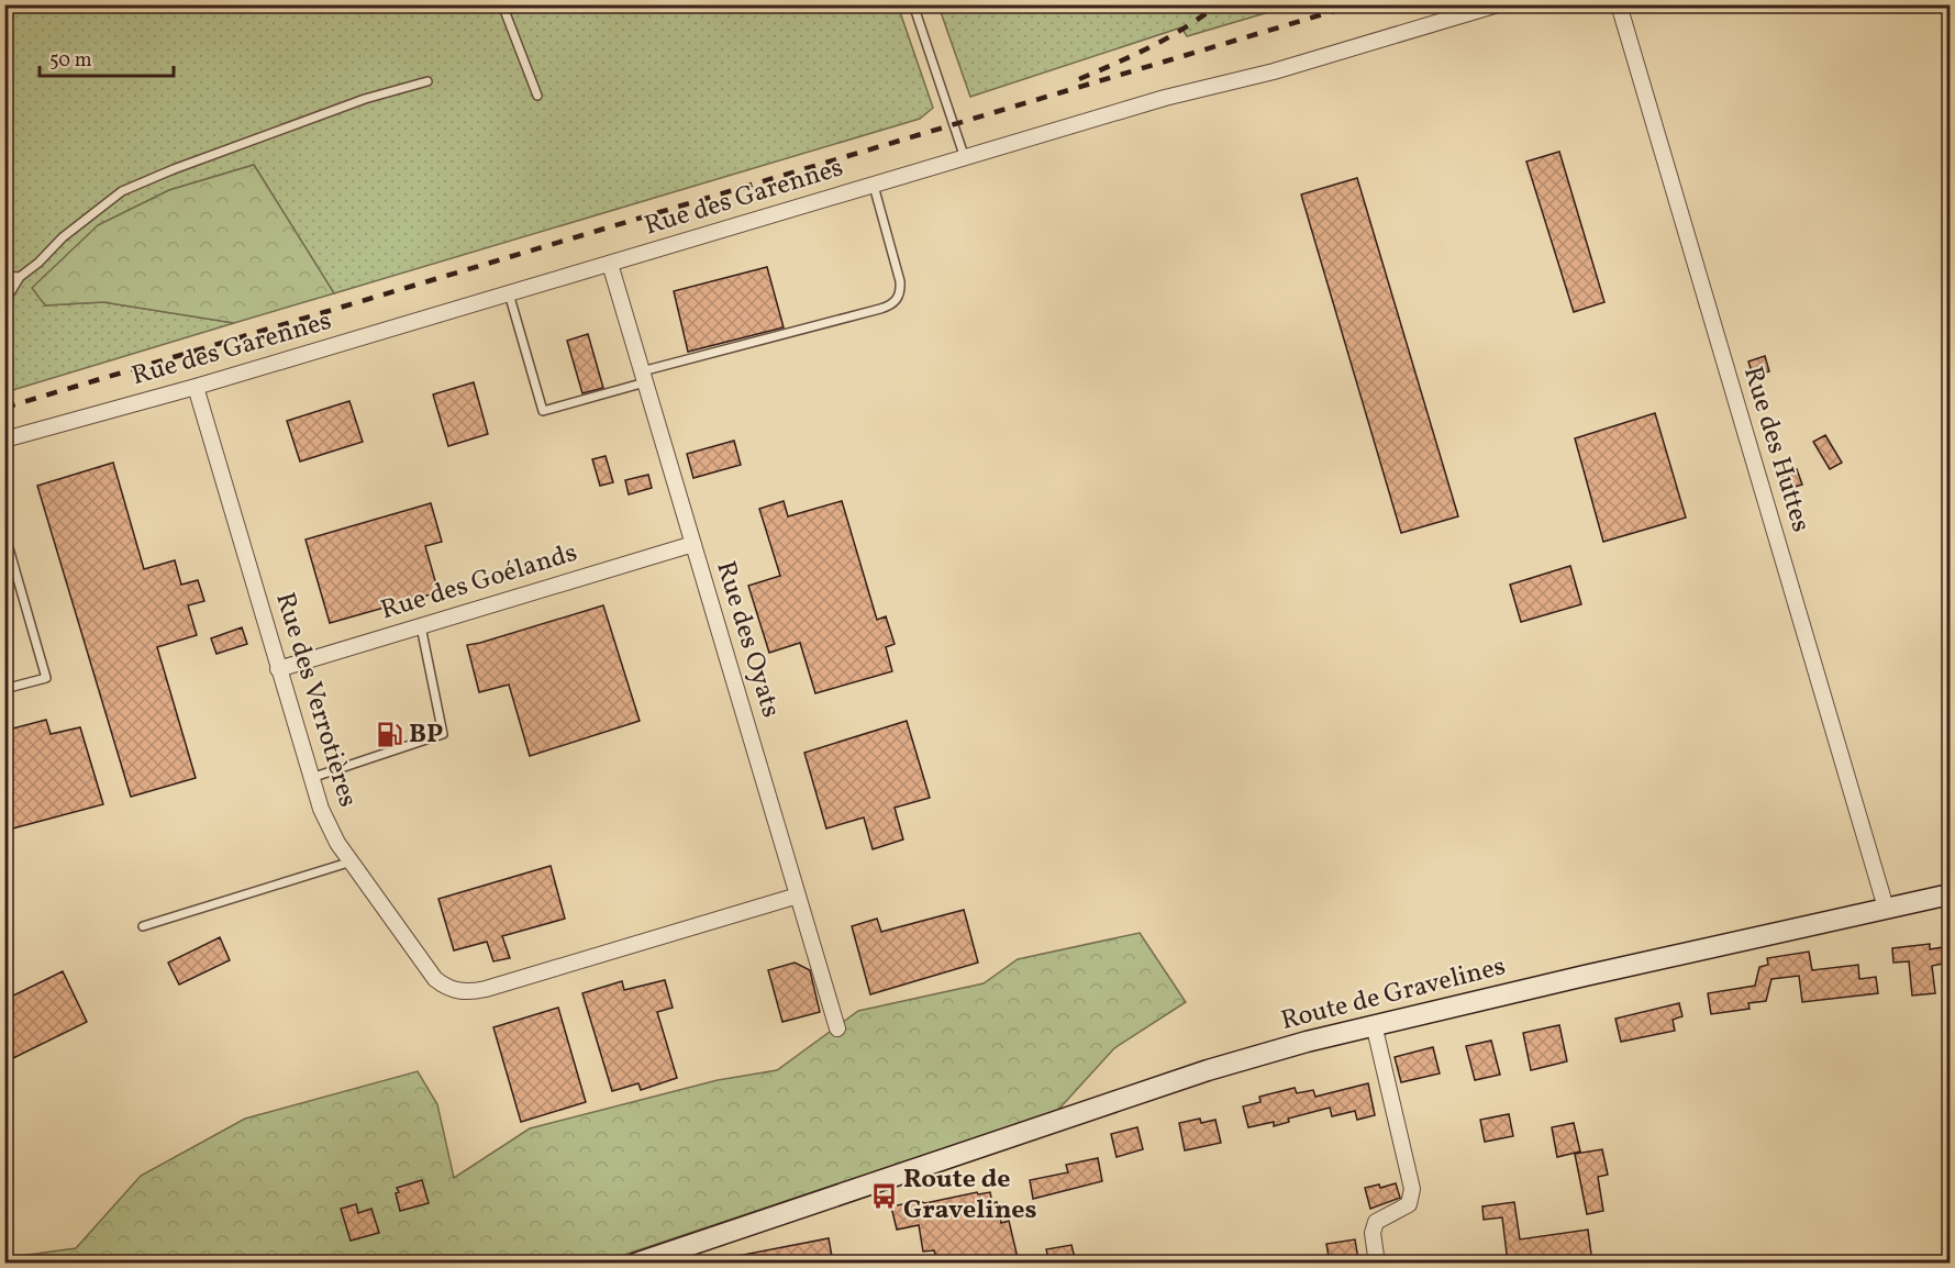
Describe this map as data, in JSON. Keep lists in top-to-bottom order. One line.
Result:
{"streets":{"main road":["Route de Gravelines"],"street":["Rue des Garennes","Rue des Huttes","Rue des Goélands","Rue des Oyats","Rue des Verrotières"]},"crossings":[["Rue des Garennes","Rue des Oyats"],["Rue des Garennes","Rue des Verrotières"],["Rue des Huttes","Route de Gravelines"],["Rue des Goélands","Rue des Oyats"],["Rue des Goélands","Rue des Verrotières"],["Rue des Oyats","Rue des Verrotières"]],"places":{"fuel station":["BP"],"bus stop":["Route de Gravelines"]},"scale_bar":"50 m"}
